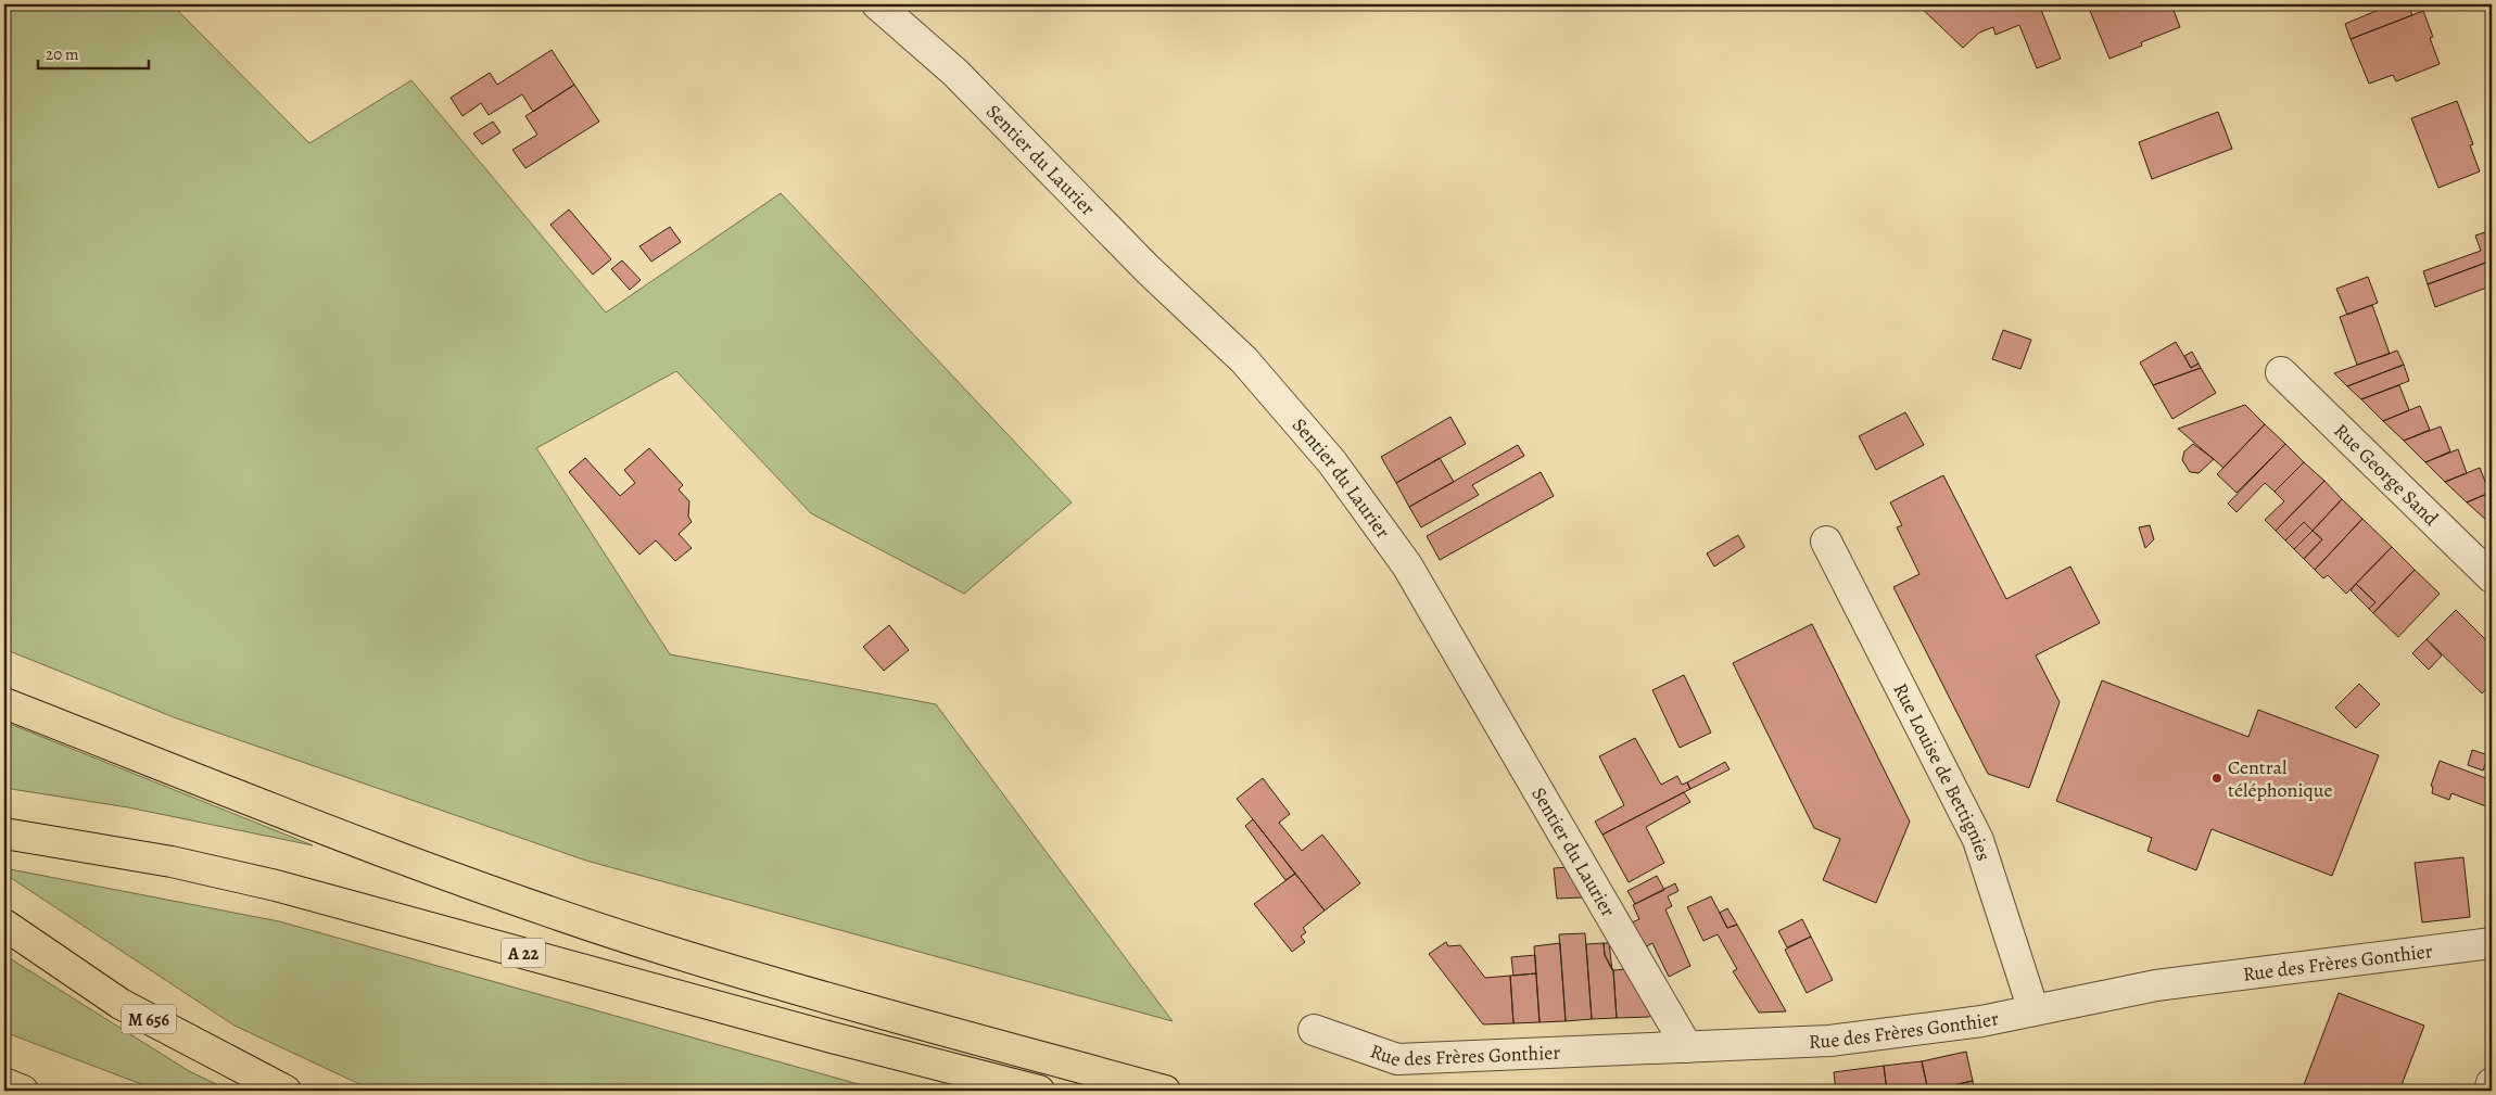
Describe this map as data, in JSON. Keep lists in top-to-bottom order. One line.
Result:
{"streets":{"highway":["A 22","M 656"],"street":["Sentier du Laurier","Rue George Sand","Rue Louise de Bettignies","Rue des Frères Gonthier"]},"crossings":[["Sentier du Laurier","Rue des Frères Gonthier"],["Rue Louise de Bettignies","Rue des Frères Gonthier"]],"places":["Central téléphonique"],"scale_bar":"20 m"}
